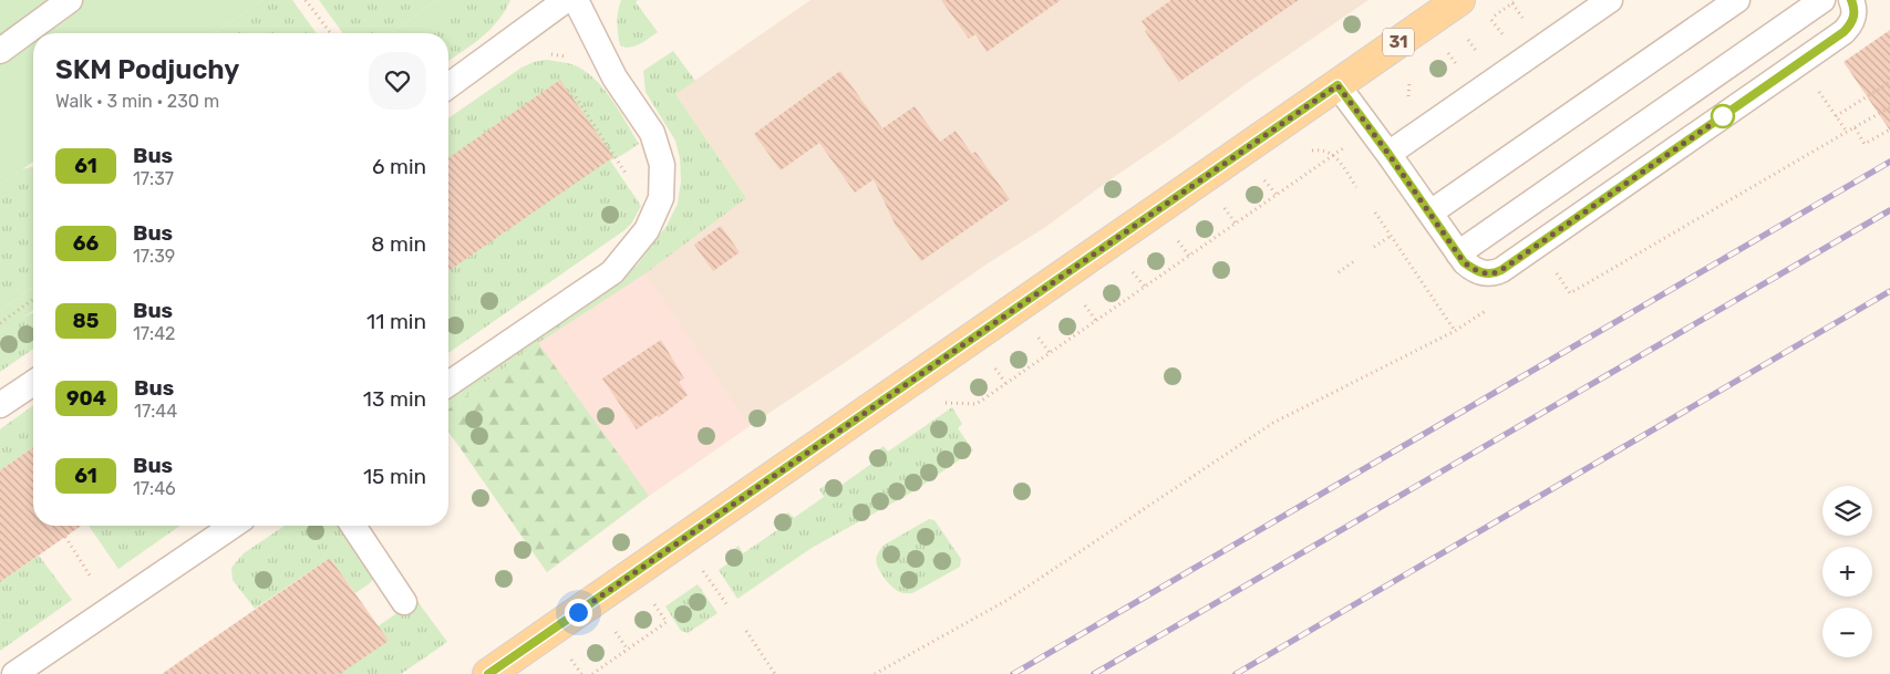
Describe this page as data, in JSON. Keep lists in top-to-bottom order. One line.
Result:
{"streets":{"main road":["31"]},"lines":["bus line 61"],"page":{"heading":["SKM Podjuchy","Walk · 3 min · 230 m"],"list":[{"mark":"61","name":"Bus","note":"17:37","value":"6 min"},{"mark":"66","name":"Bus","note":"17:39","value":"8 min"},{"mark":"85","name":"Bus","note":"17:42","value":"11 min"},{"mark":"904","name":"Bus","note":"17:44","value":"13 min"},{"mark":"61","name":"Bus","note":"17:46","value":"15 min"}],"map_buttons":["+","−"]}}
